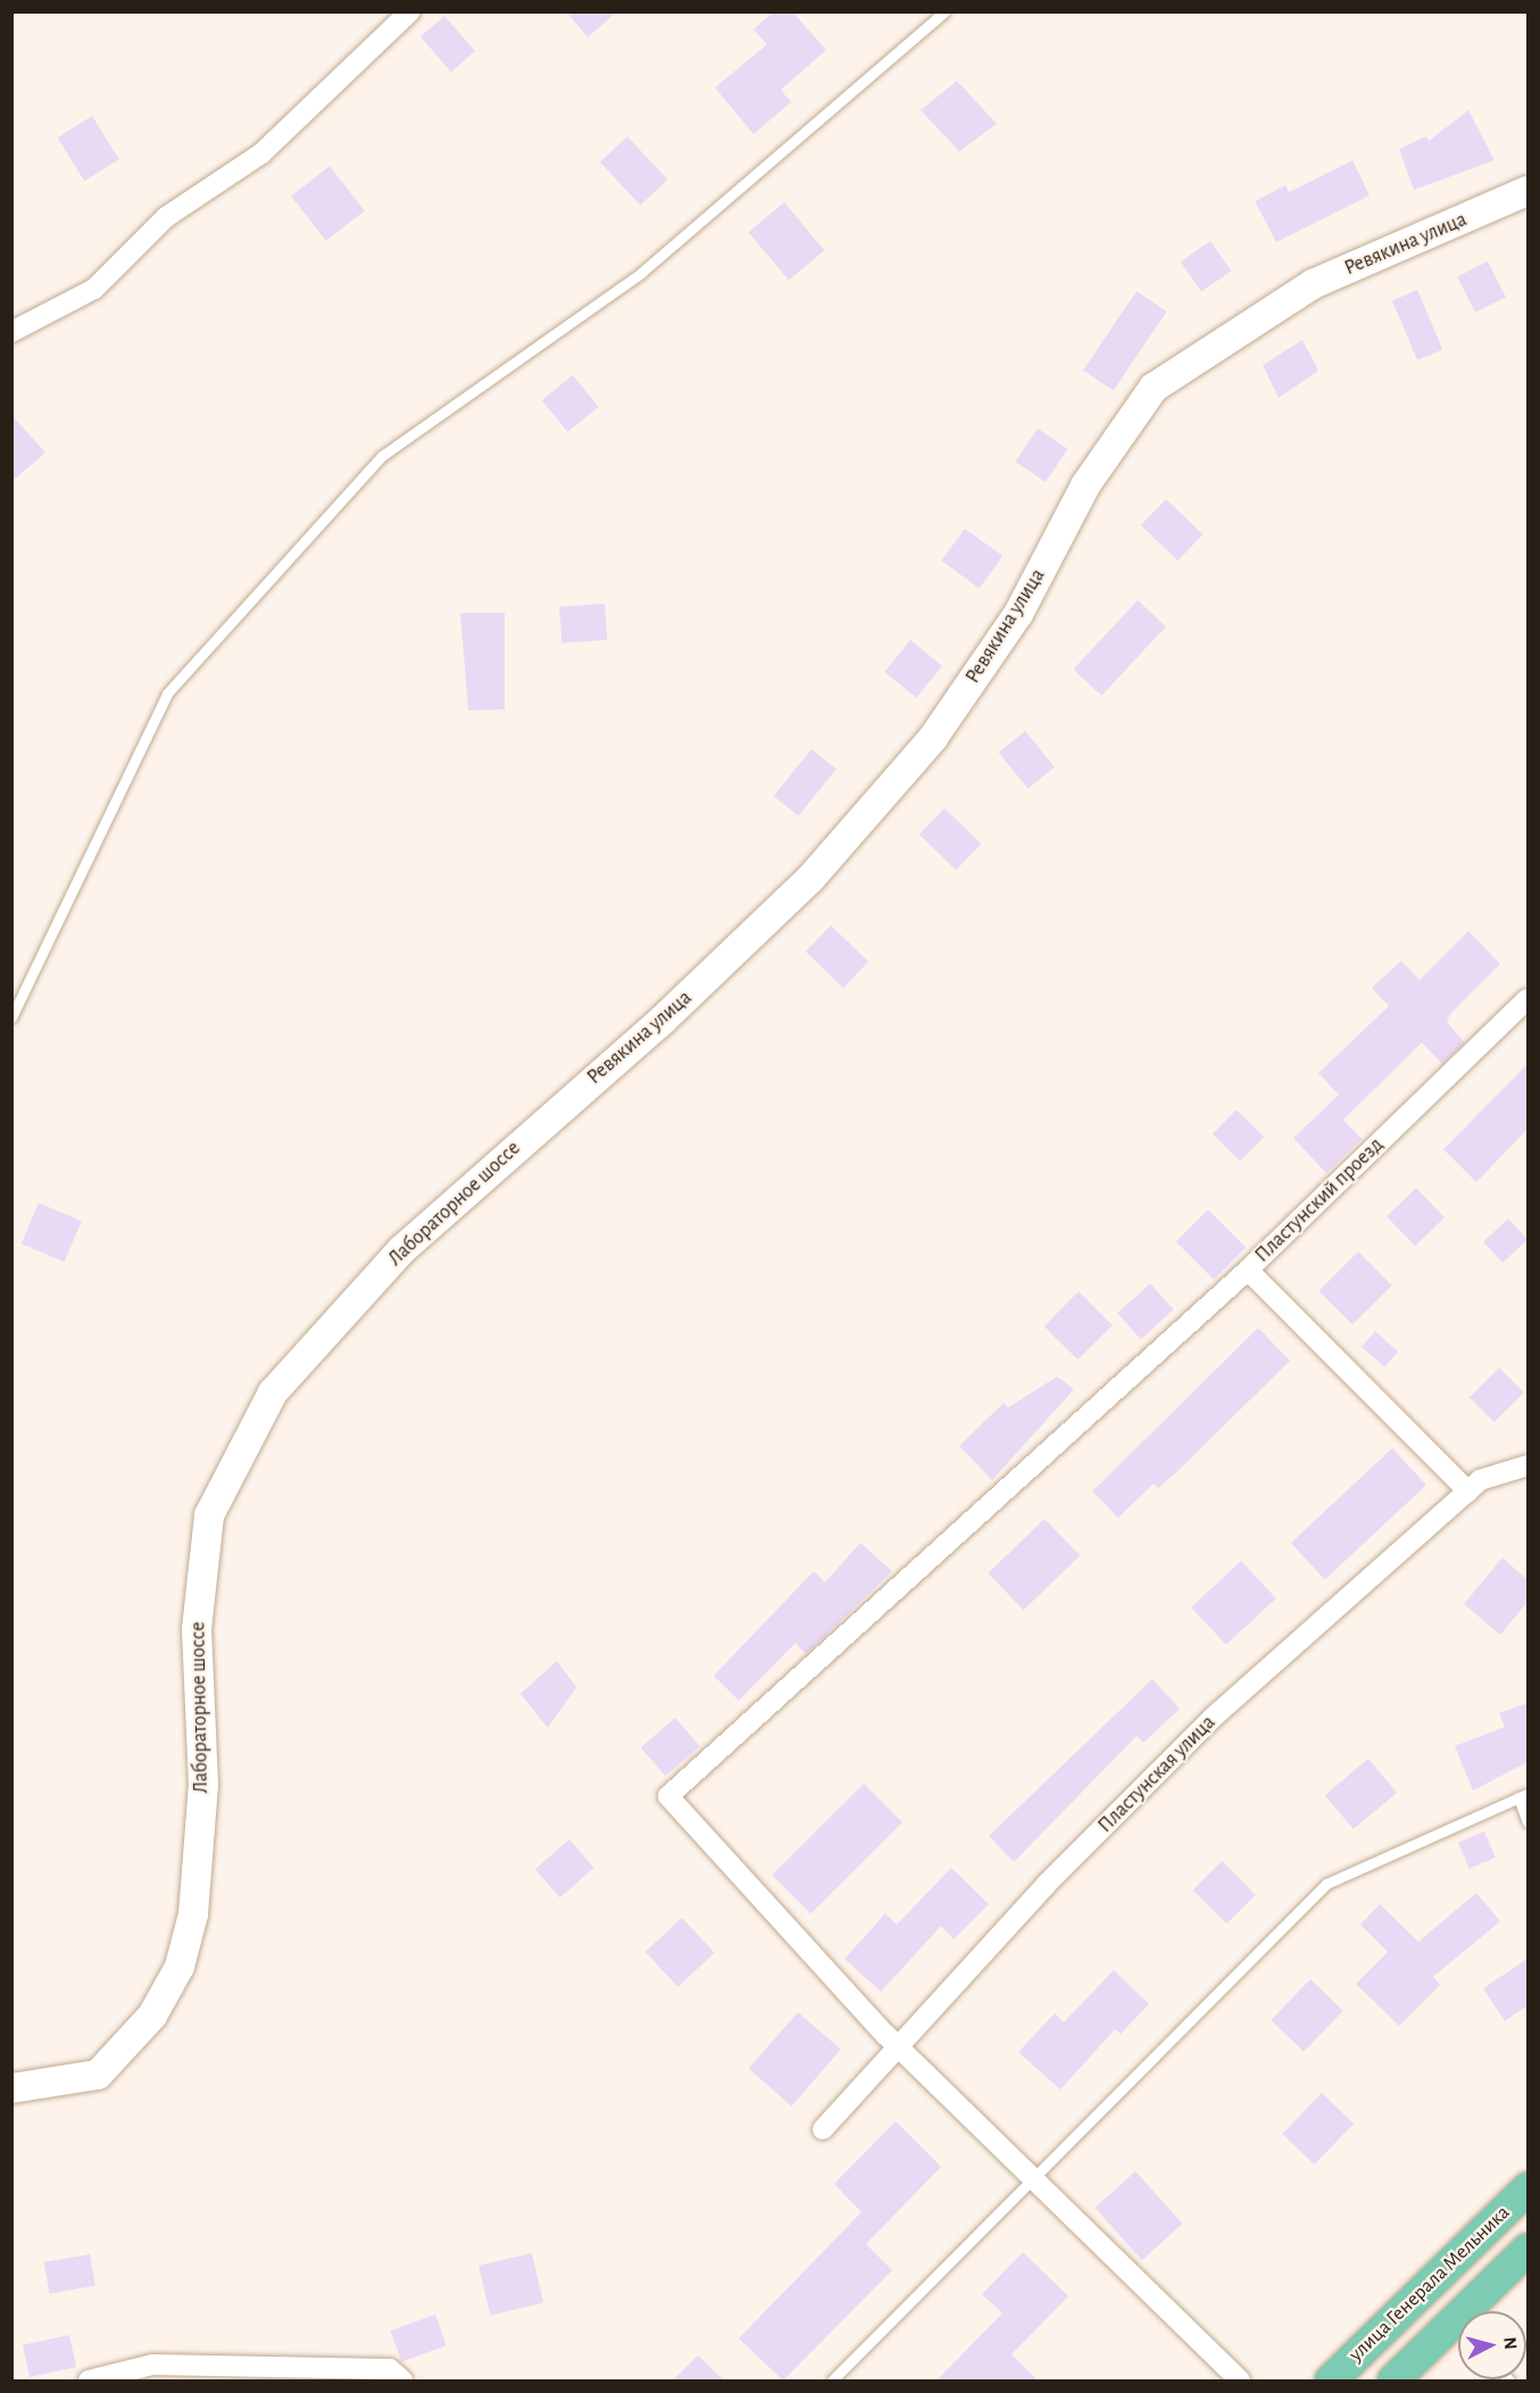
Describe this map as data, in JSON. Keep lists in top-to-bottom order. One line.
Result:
{"streets":{"main road":["Ревякина улица","Лабораторное шоссе","улица Генерала Мельника"],"street":["Пластунский проезд","Пластунская улица"]},"crossings":[["Ревякина улица","Лабораторное шоссе"],["Пластунский проезд","Пластунская улица"]],"north":"right"}
